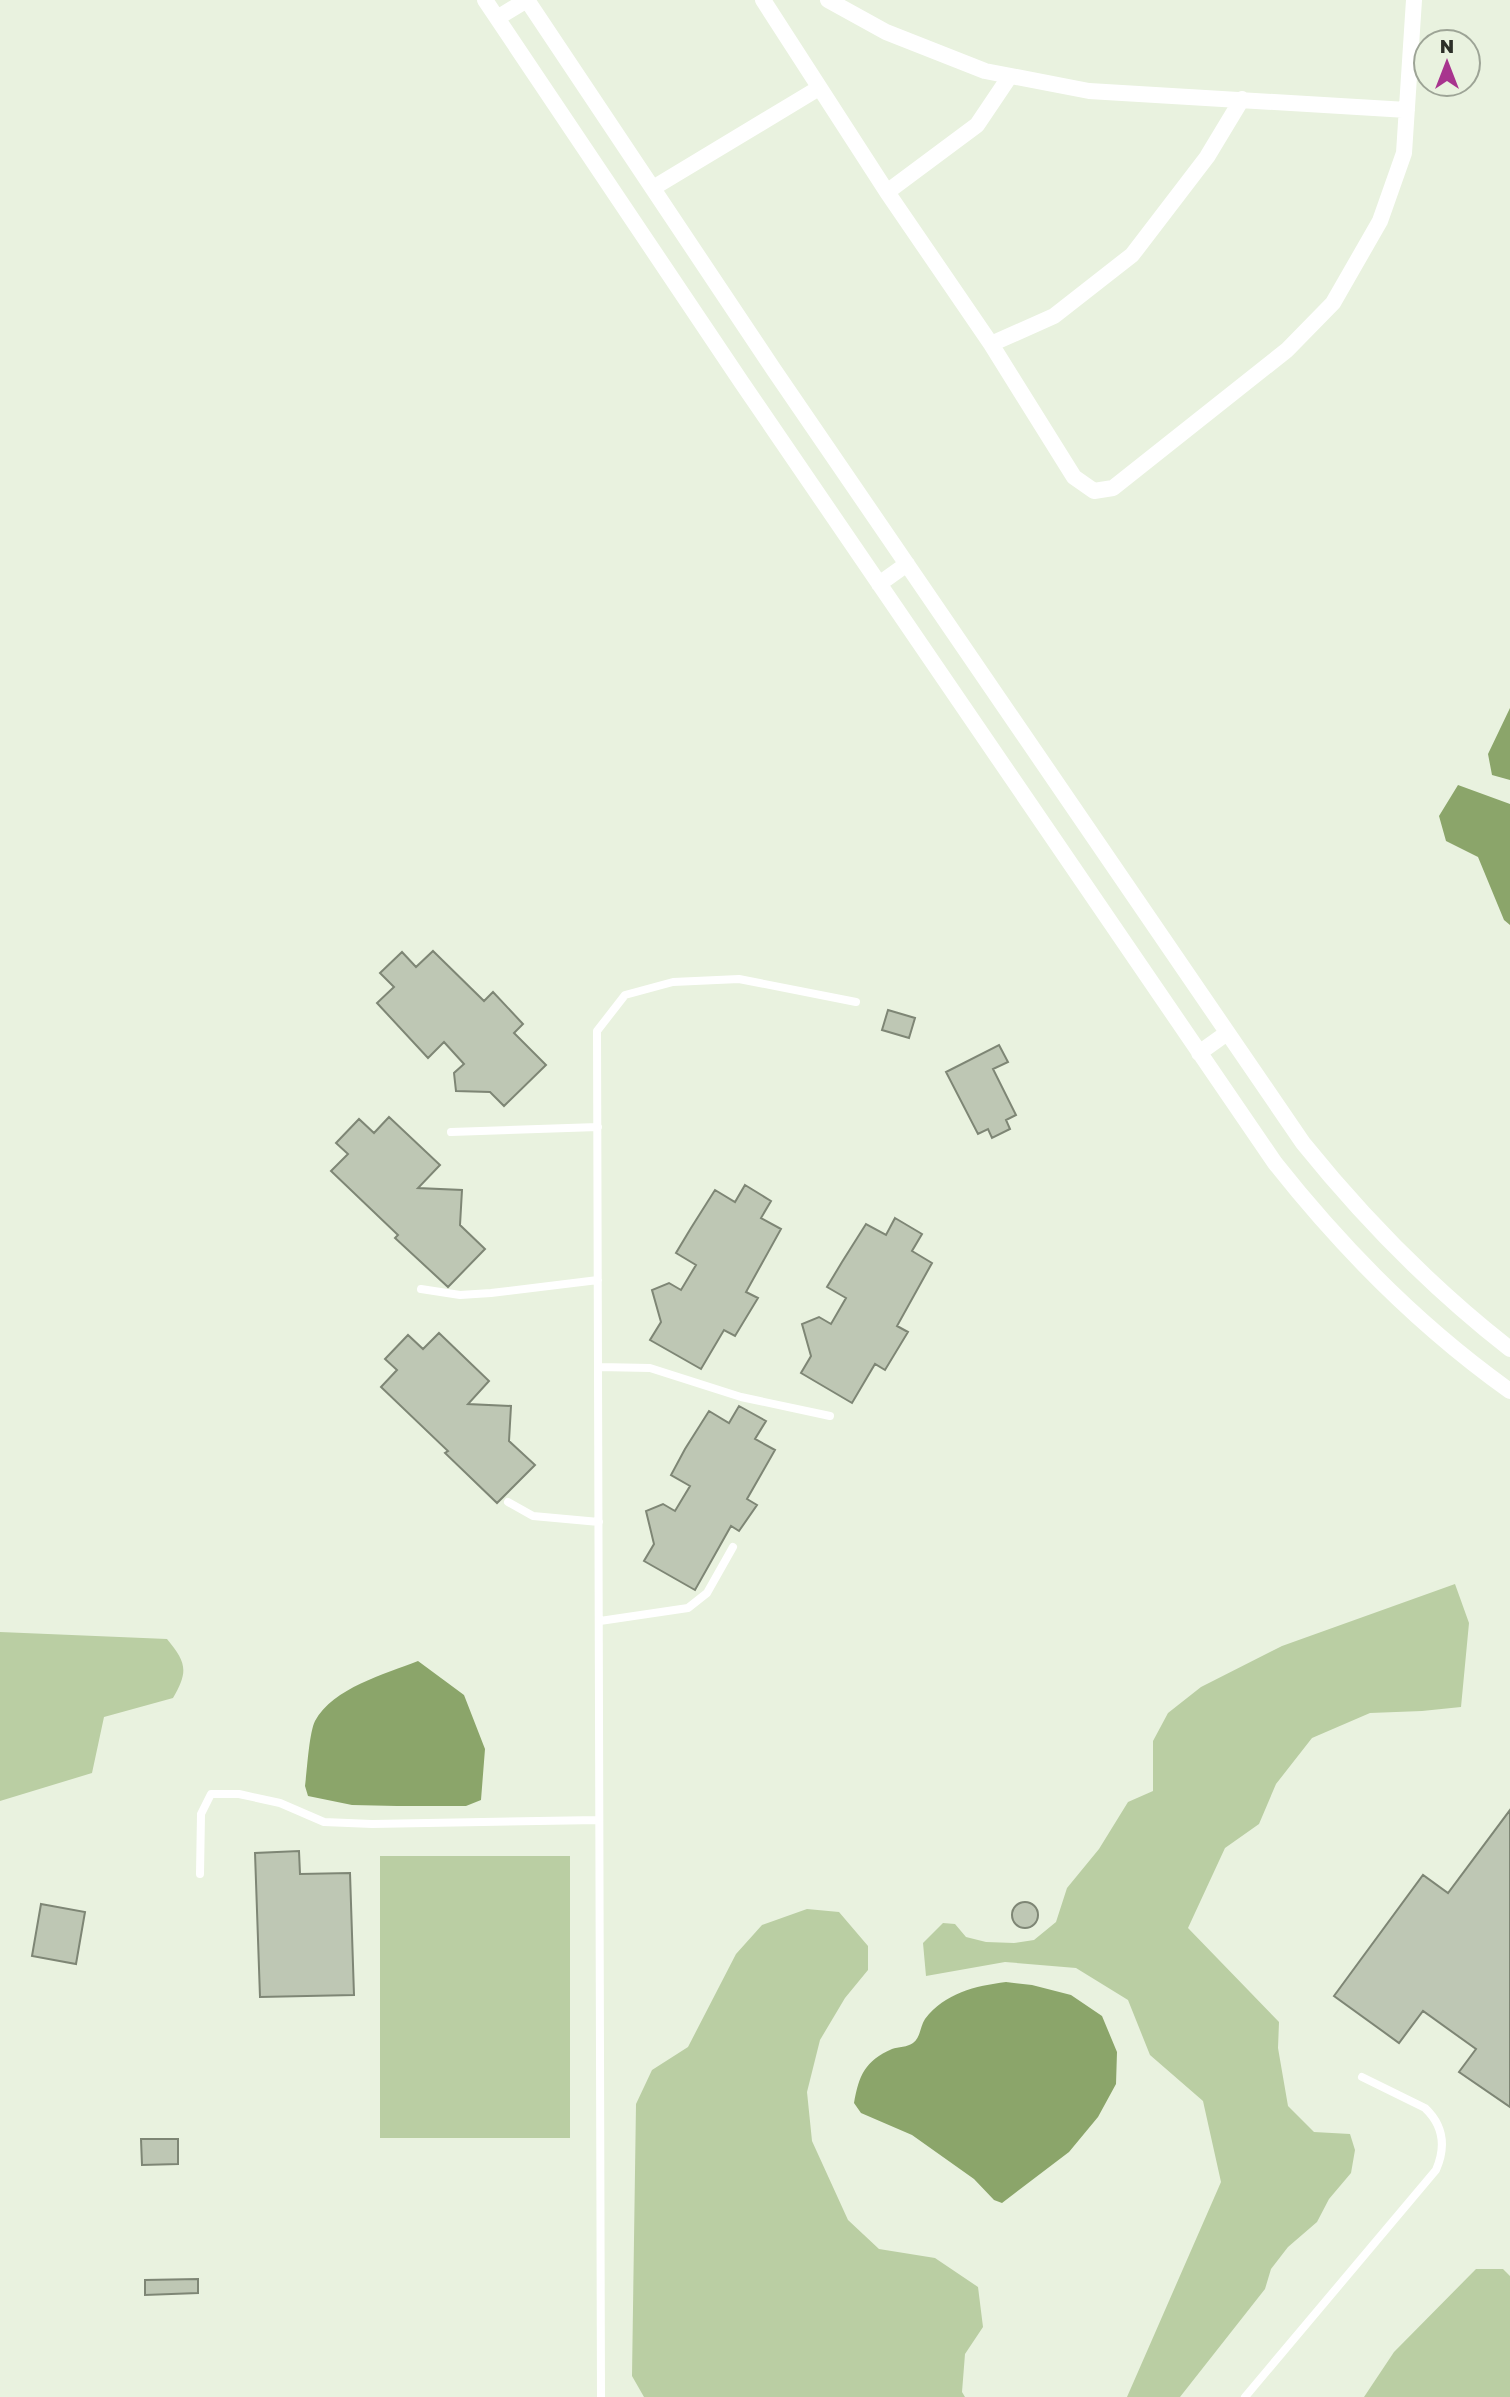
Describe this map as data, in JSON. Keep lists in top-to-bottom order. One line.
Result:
{"north":"top"}
